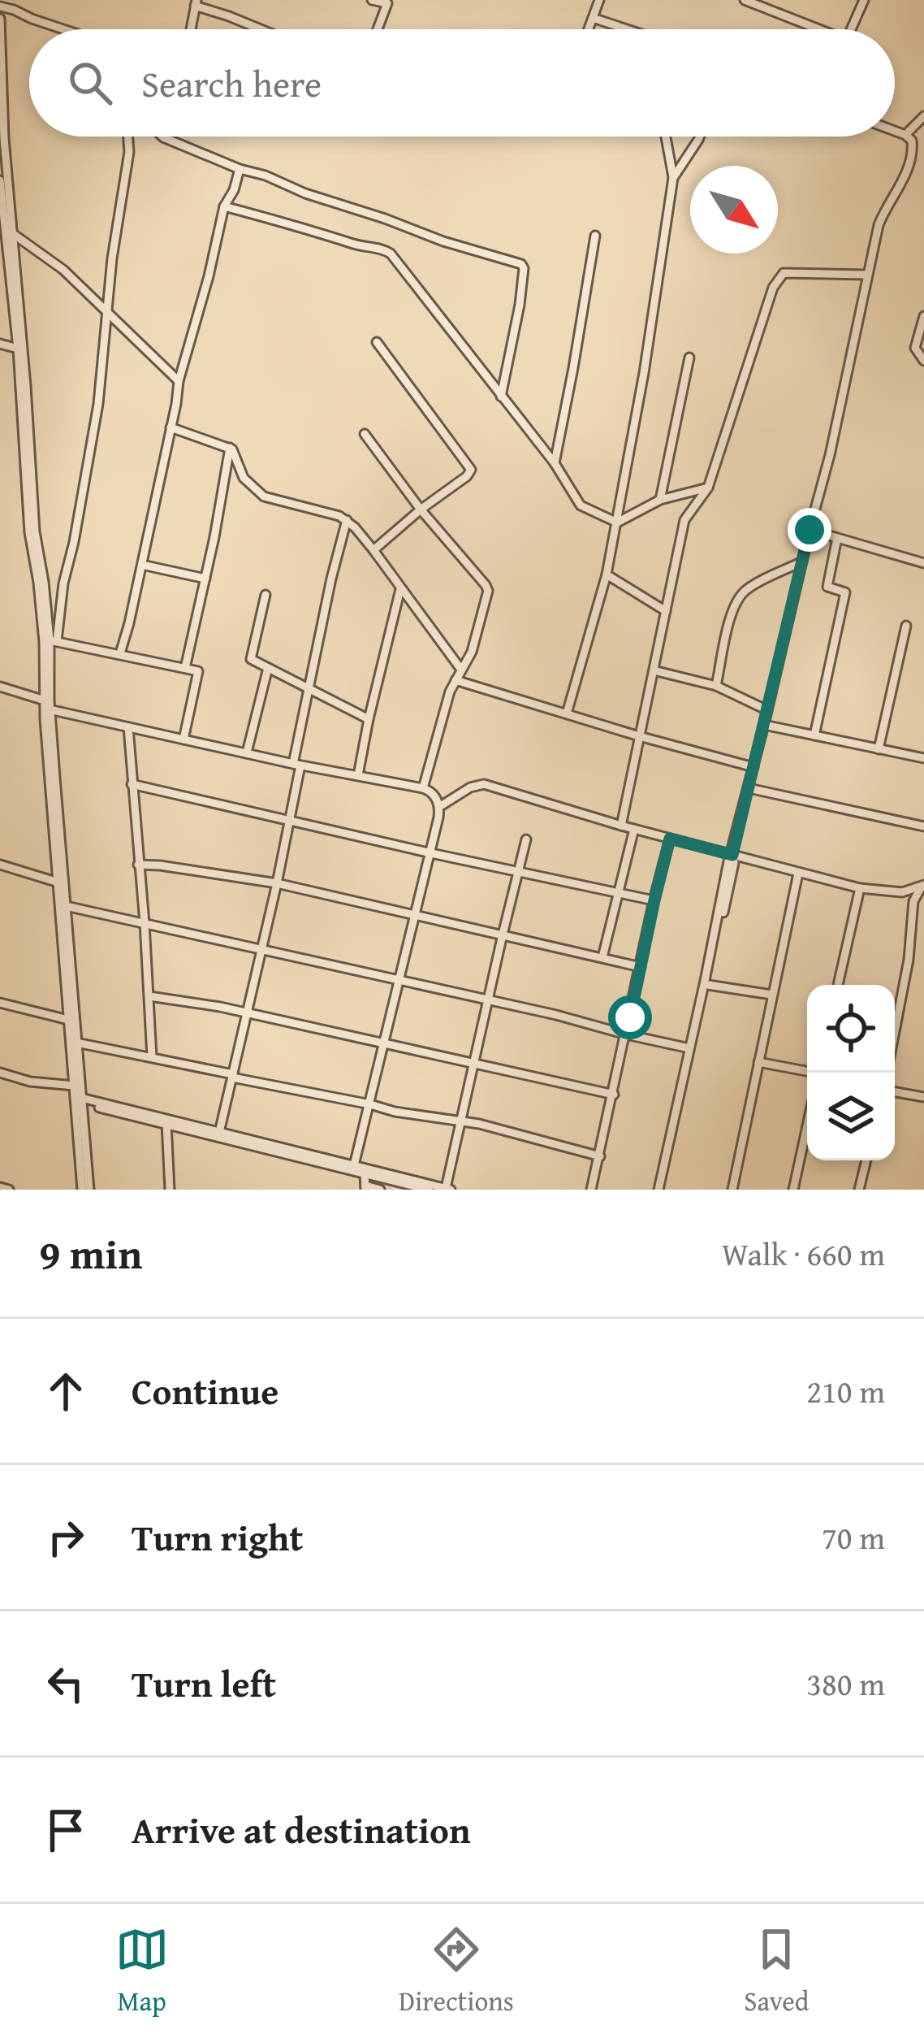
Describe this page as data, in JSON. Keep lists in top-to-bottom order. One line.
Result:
{"north":"bottom right","page":{"search":"Search here","heading":["9 min","Walk · 660 m"],"list":[["Continue","210 m"],["Turn right","70 m"],["Turn left","380 m"],"Arrive at destination"],"nav":["Map","Directions","Saved"]}}
